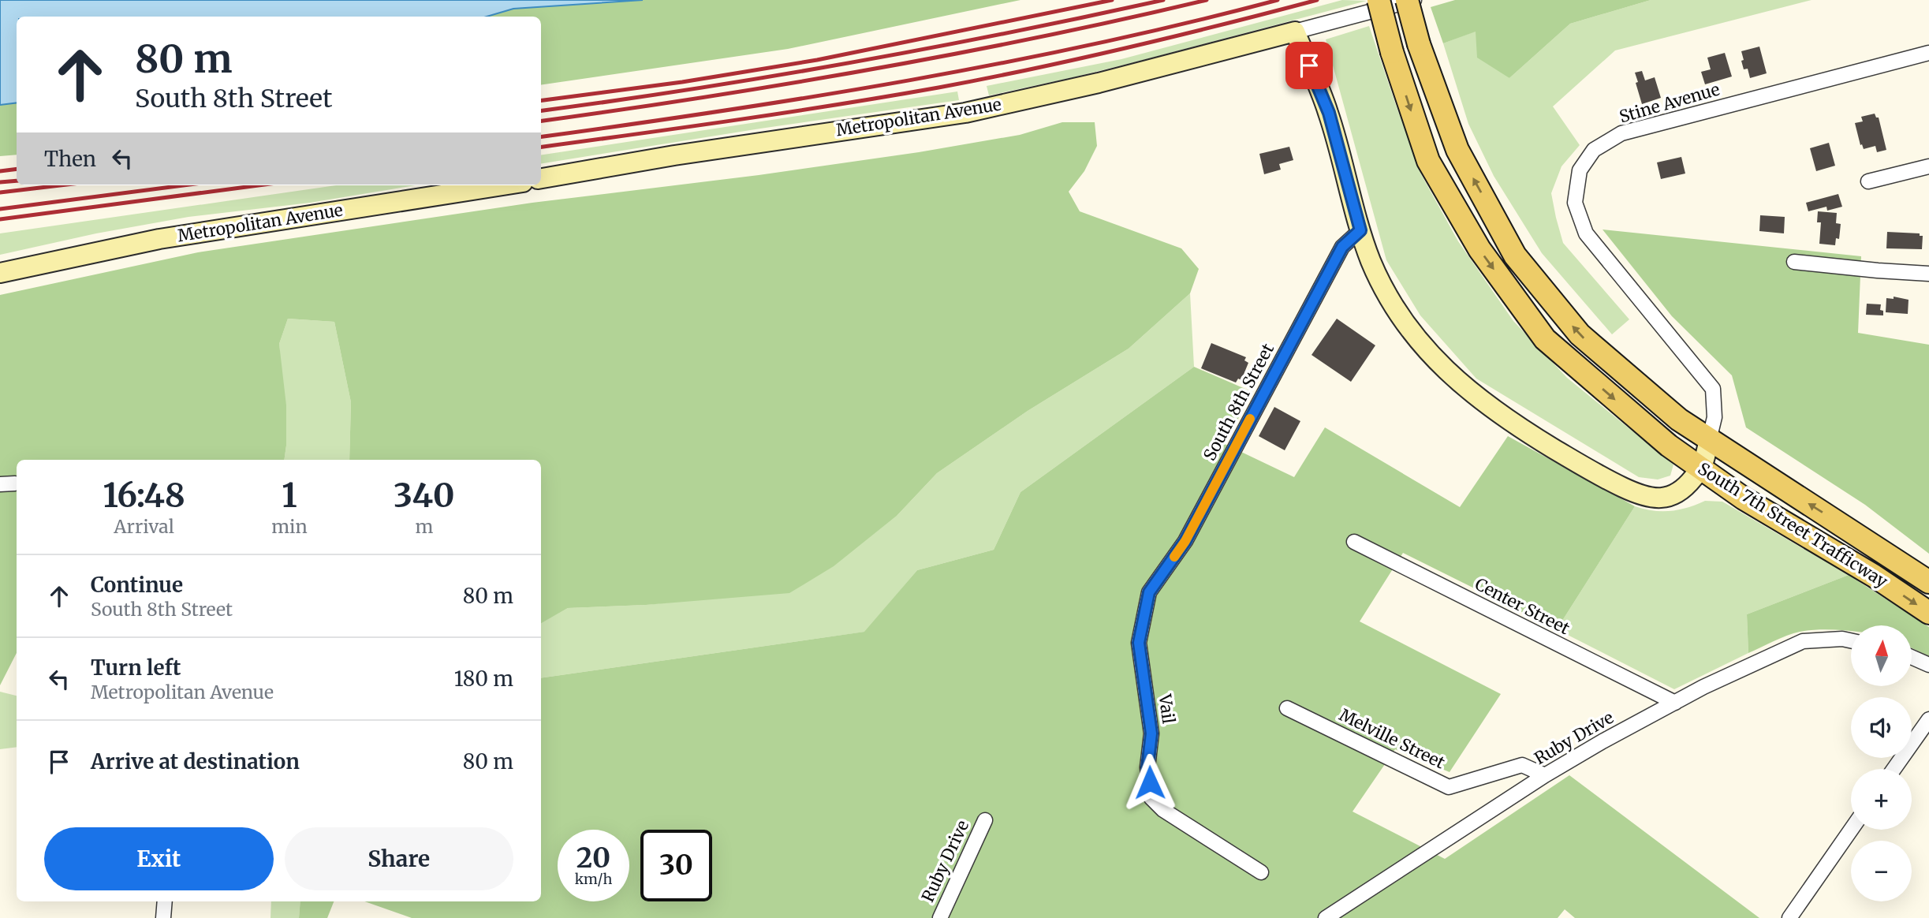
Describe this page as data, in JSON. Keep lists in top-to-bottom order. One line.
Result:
{"streets":{"main road":["Metropolitan Avenue","South 7th Street Trafficway"],"street":["Stine Avenue","South 8th Street","Center Street","Vail","Ruby Drive","Melville Street"]},"crossings":[["Stine Avenue","South 7th Street Trafficway"],["South 8th Street","Vail"],["Center Street","Ruby Drive"],["Ruby Drive","Melville Street"]],"north":"top","page":{"turn":["80 m","South 8th Street"],"then":"Then","eta":["16:48","Arrival","1","min","340","m"],"list":[{"name":"Continue","note":"South 8th Street","value":"80 m"},{"name":"Turn left","note":"Metropolitan Avenue","value":"180 m"},{"name":"Arrive at destination","value":"80 m"}],"map_buttons":["+","−"],"buttons":["Exit","Share"],"speed":"20 km/h","limit":"30"}}
